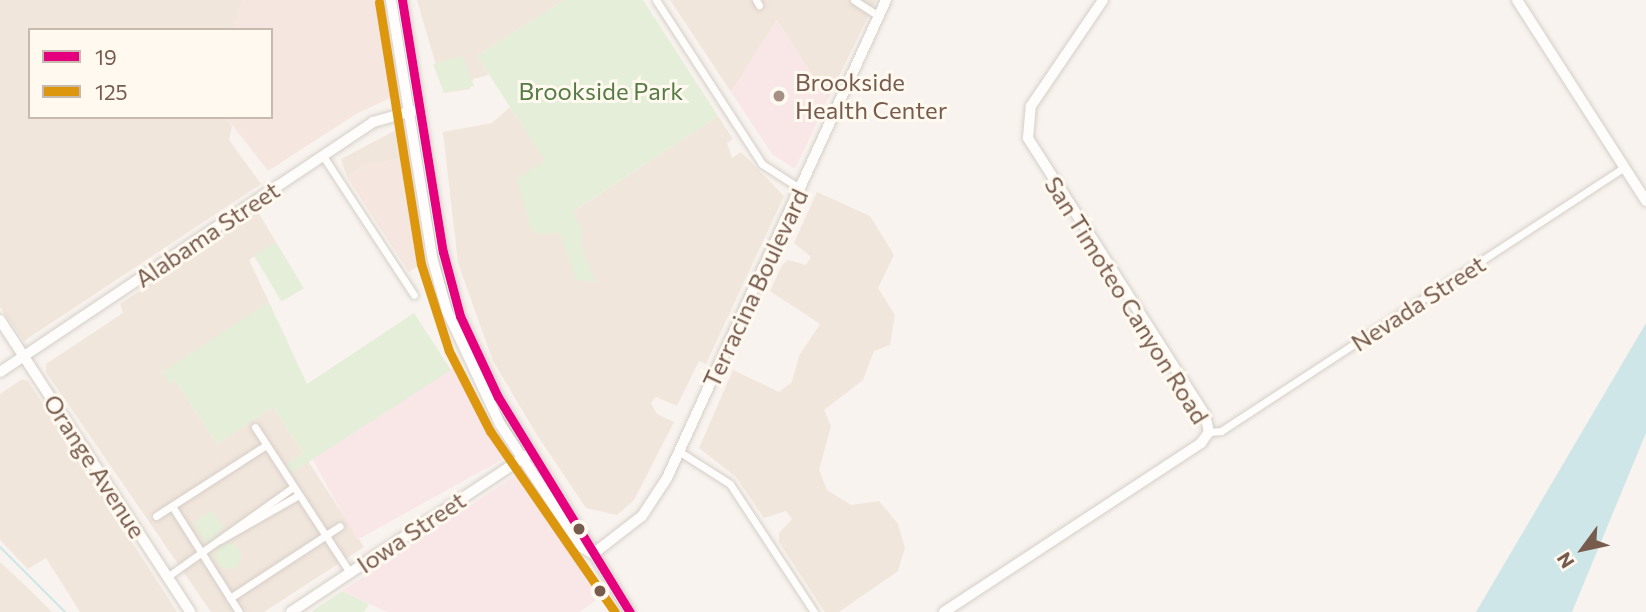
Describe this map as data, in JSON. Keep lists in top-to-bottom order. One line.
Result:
{"streets":{"main road":["Alabama Street","Terracina Boulevard","San Timoteo Canyon Road","Orange Avenue","Iowa Street"],"street":["Nevada Street"]},"crossings":[["Alabama Street","Orange Avenue"],["San Timoteo Canyon Road","Nevada Street"]],"parks":["Brookside Park"],"places":["Brookside Health Center"],"lines":["transit line 19","transit line 125"],"legend":["19","125"],"north":"bottom left"}
